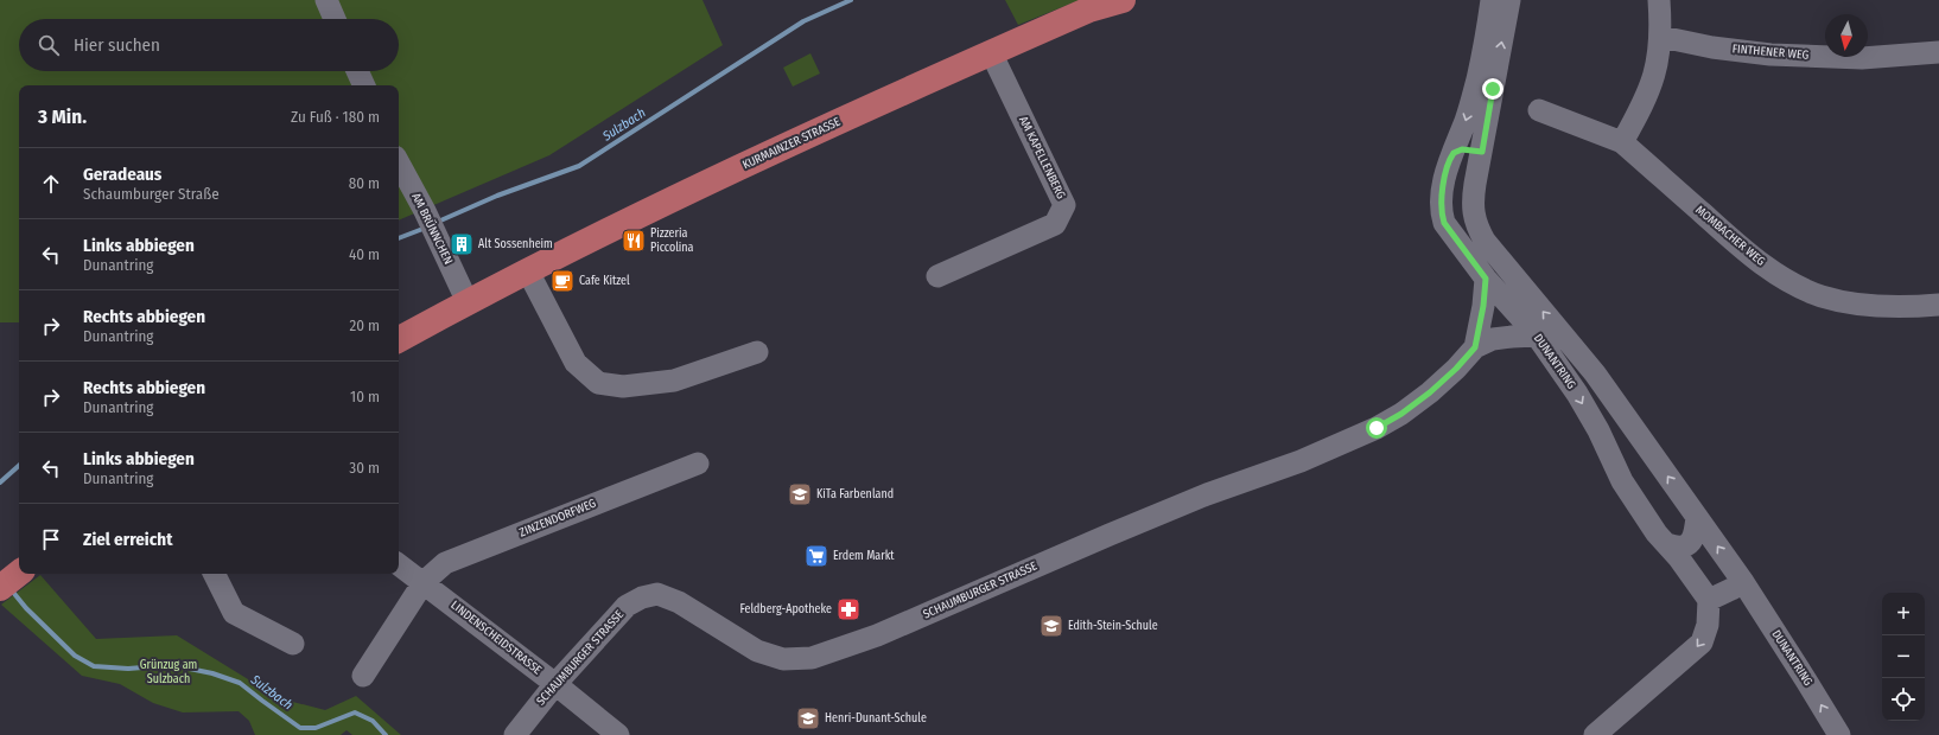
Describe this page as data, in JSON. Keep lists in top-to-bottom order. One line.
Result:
{"streets":{"main road":["KURMAINZER STRASSE"],"street":["FINTHENER WEG","AM KAPELLENBERG","AM BRÜNNCHEN","MOMBACHER WEG","DUNANTRING","ZINZENDORFWEG","SCHAUMBURGER STRASSE","LINDENSCHEIDSTRASSE"]},"crossings":[["KURMAINZER STRASSE","AM KAPELLENBERG"],["KURMAINZER STRASSE","AM BRÜNNCHEN"],["DUNANTRING","SCHAUMBURGER STRASSE"],["ZINZENDORFWEG","LINDENSCHEIDSTRASSE"],["SCHAUMBURGER STRASSE","LINDENSCHEIDSTRASSE"]],"water":["Sulzbach"],"parks":["Grünzug am Sulzbach"],"places":{"restaurant":["Pizzeria Piccolina"],"building":["Alt Sossenheim"],"cafe":["Cafe Kitzel"],"school or university":["KiTa Farbenland","Edith-Stein-Schule","Henri-Dunant-Schule"],"supermarket":["Erdem Markt"],"pharmacy":["Feldberg-Apotheke"]},"north":"bottom","page":{"search":"Hier suchen","heading":["3 Min.","Zu Fuß · 180 m"],"list":[["Geradeaus","Schaumburger Straße","80 m"],["Links abbiegen","Dunantring","40 m"],["Rechts abbiegen","Dunantring","20 m"],["Rechts abbiegen","Dunantring","10 m"],["Links abbiegen","Dunantring","30 m"],"Ziel erreicht"],"map_buttons":["+","−"]}}
